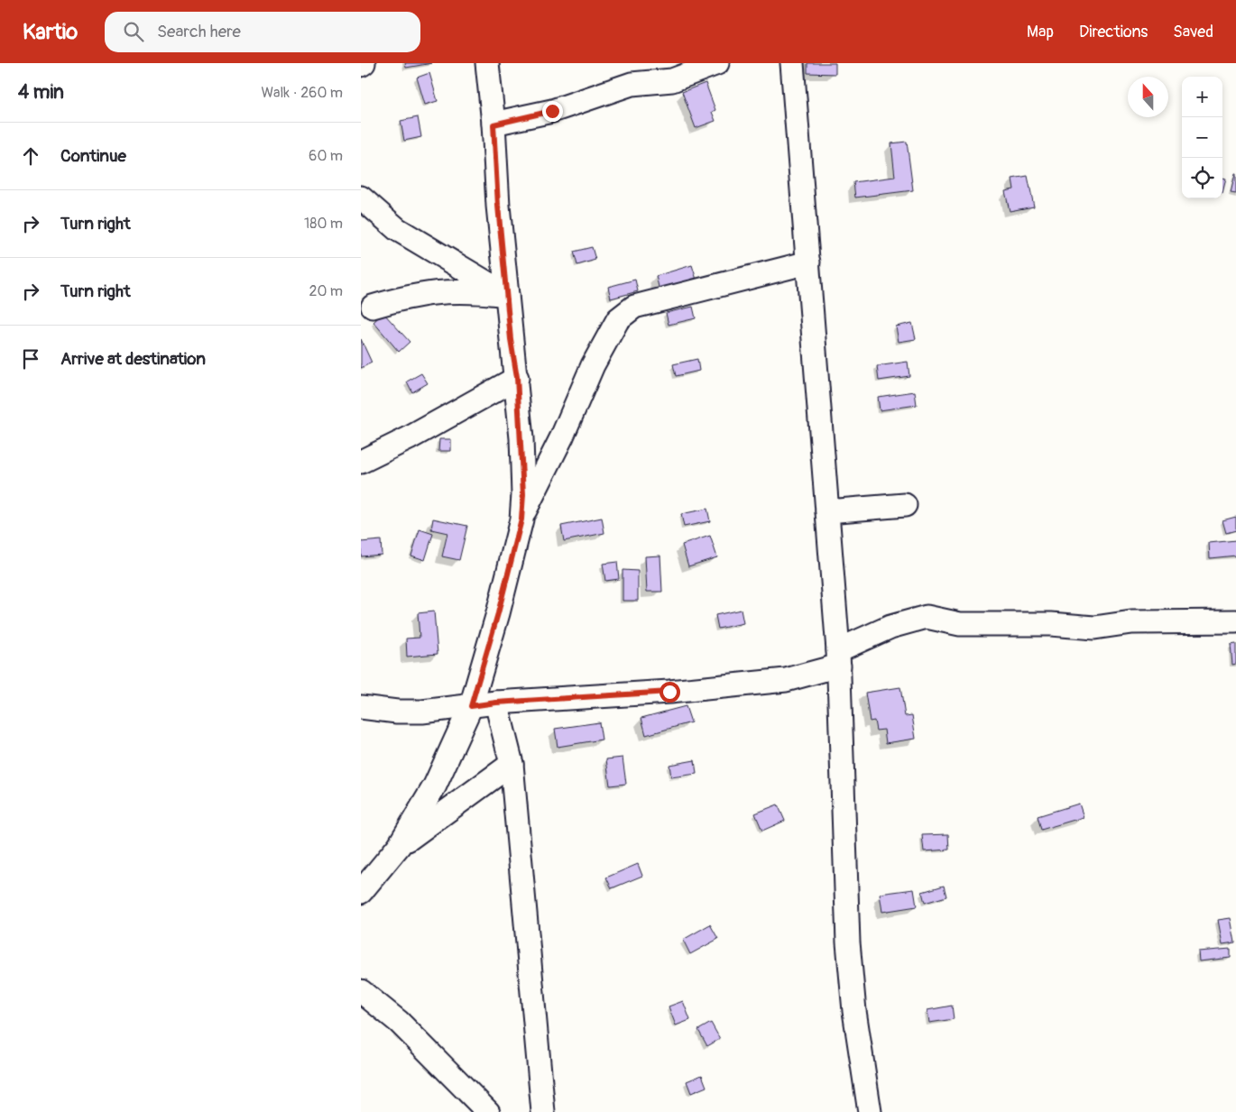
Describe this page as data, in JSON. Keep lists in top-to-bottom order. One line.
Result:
{"north":"top","page":{"header":"Kartio","search":"Search here","nav":["Map","Directions","Saved"],"heading":["4 min","Walk · 260 m"],"map_buttons":["+","−"],"list":[["Continue","60 m"],["Turn right","180 m"],["Turn right","20 m"],"Arrive at destination"]}}
